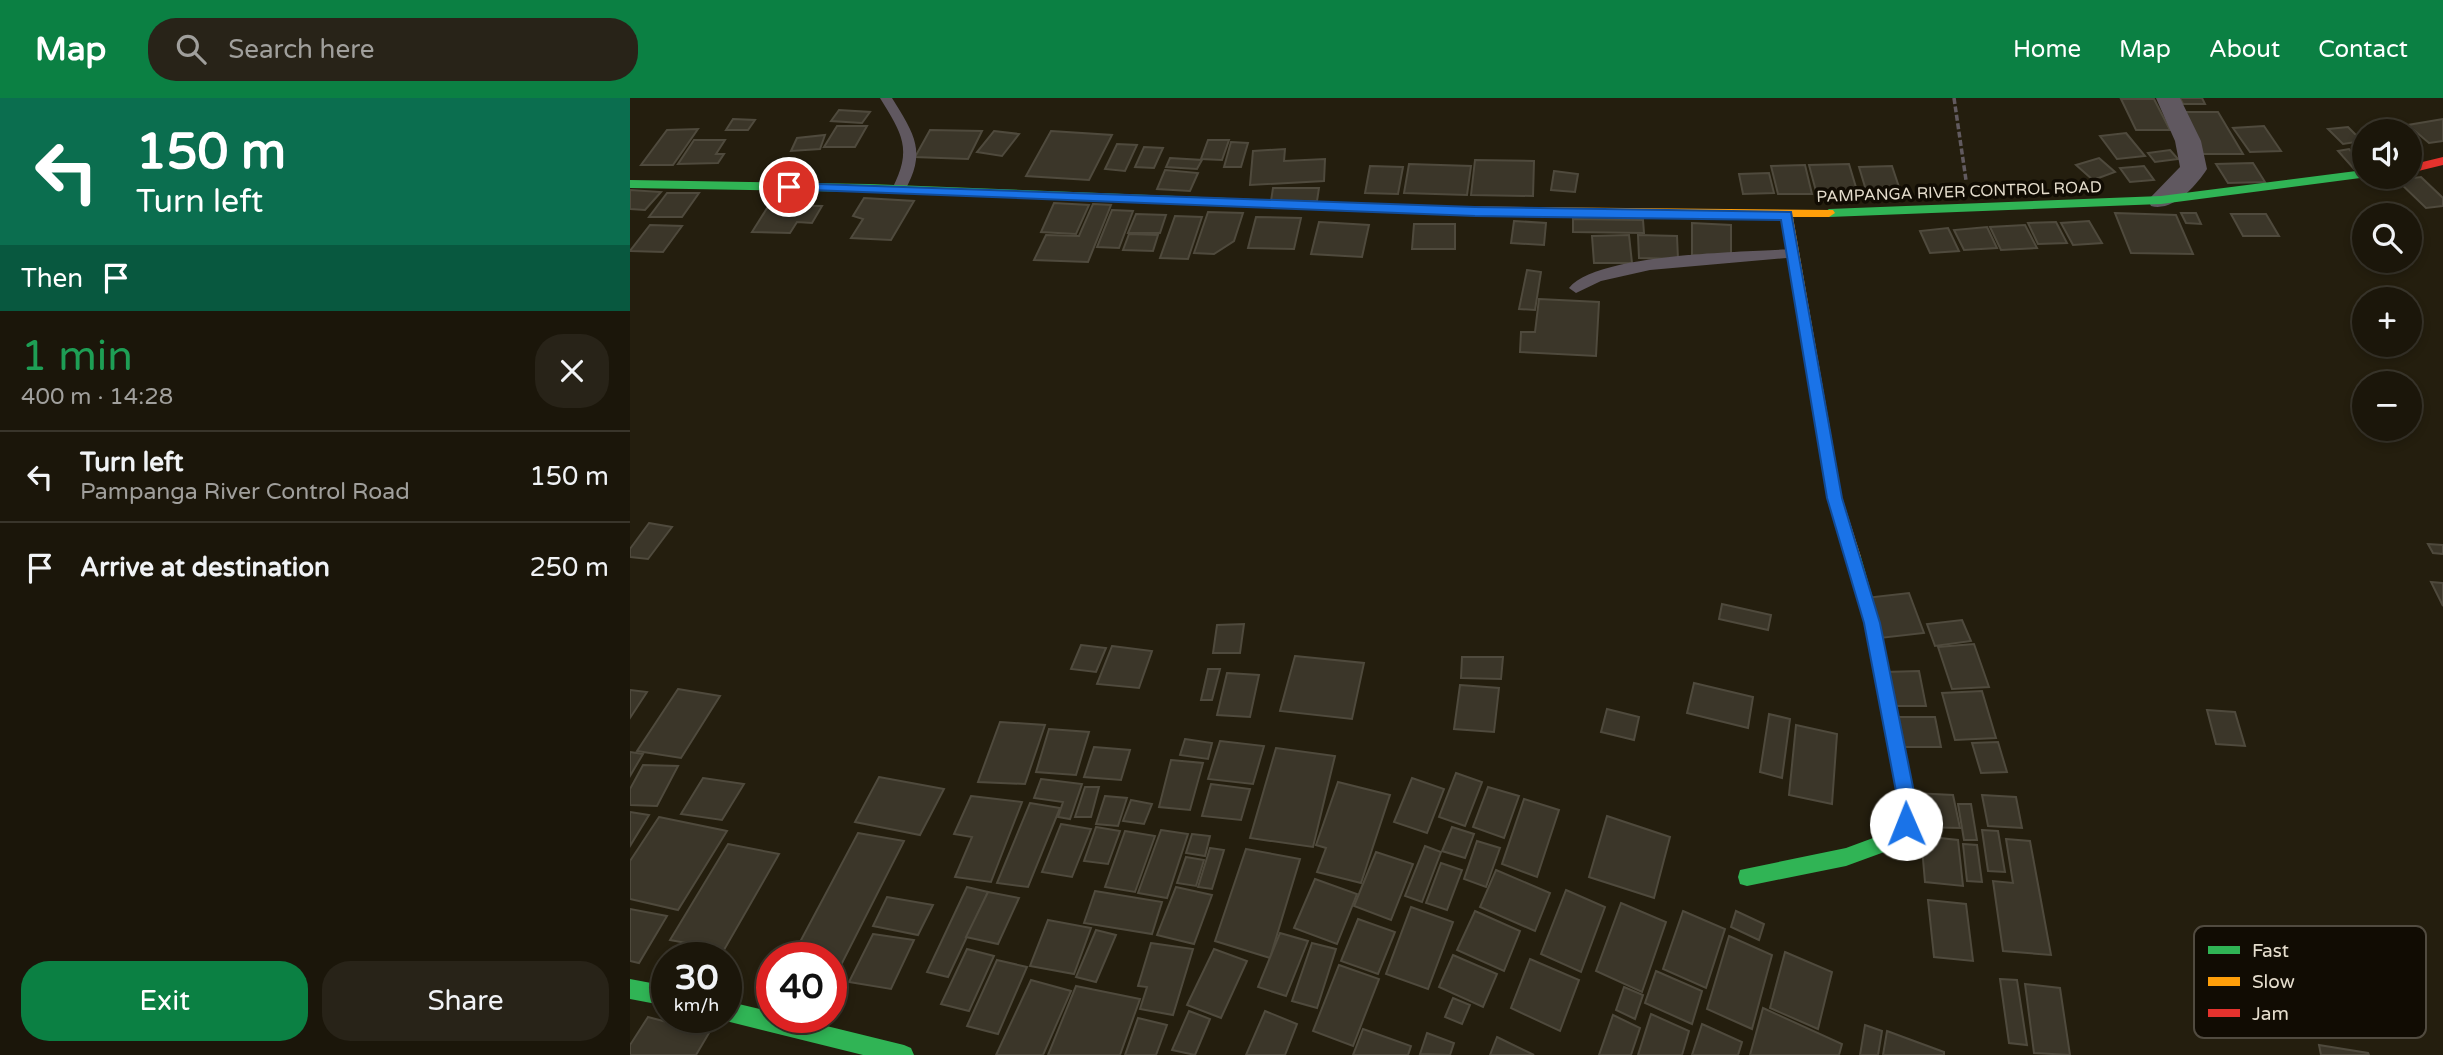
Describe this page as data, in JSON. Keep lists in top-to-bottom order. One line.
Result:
{"streets":{"street":["PAMPANGA RIVER CONTROL ROAD"]},"legend":["Fast","Slow","Jam"],"page":{"header":"Map","search":"Search here","nav":["Home","Map","About","Contact"],"turn":["150 m","Turn left"],"map_buttons":["+","−"],"then":"Then","heading":["1 min","400 m · 14:28"],"list":[{"name":"Turn left","note":"Pampanga River Control Road","value":"150 m"},{"name":"Arrive at destination","value":"250 m"}],"speed":"30 km/h","limit":"40","buttons":["Exit","Share"]}}
